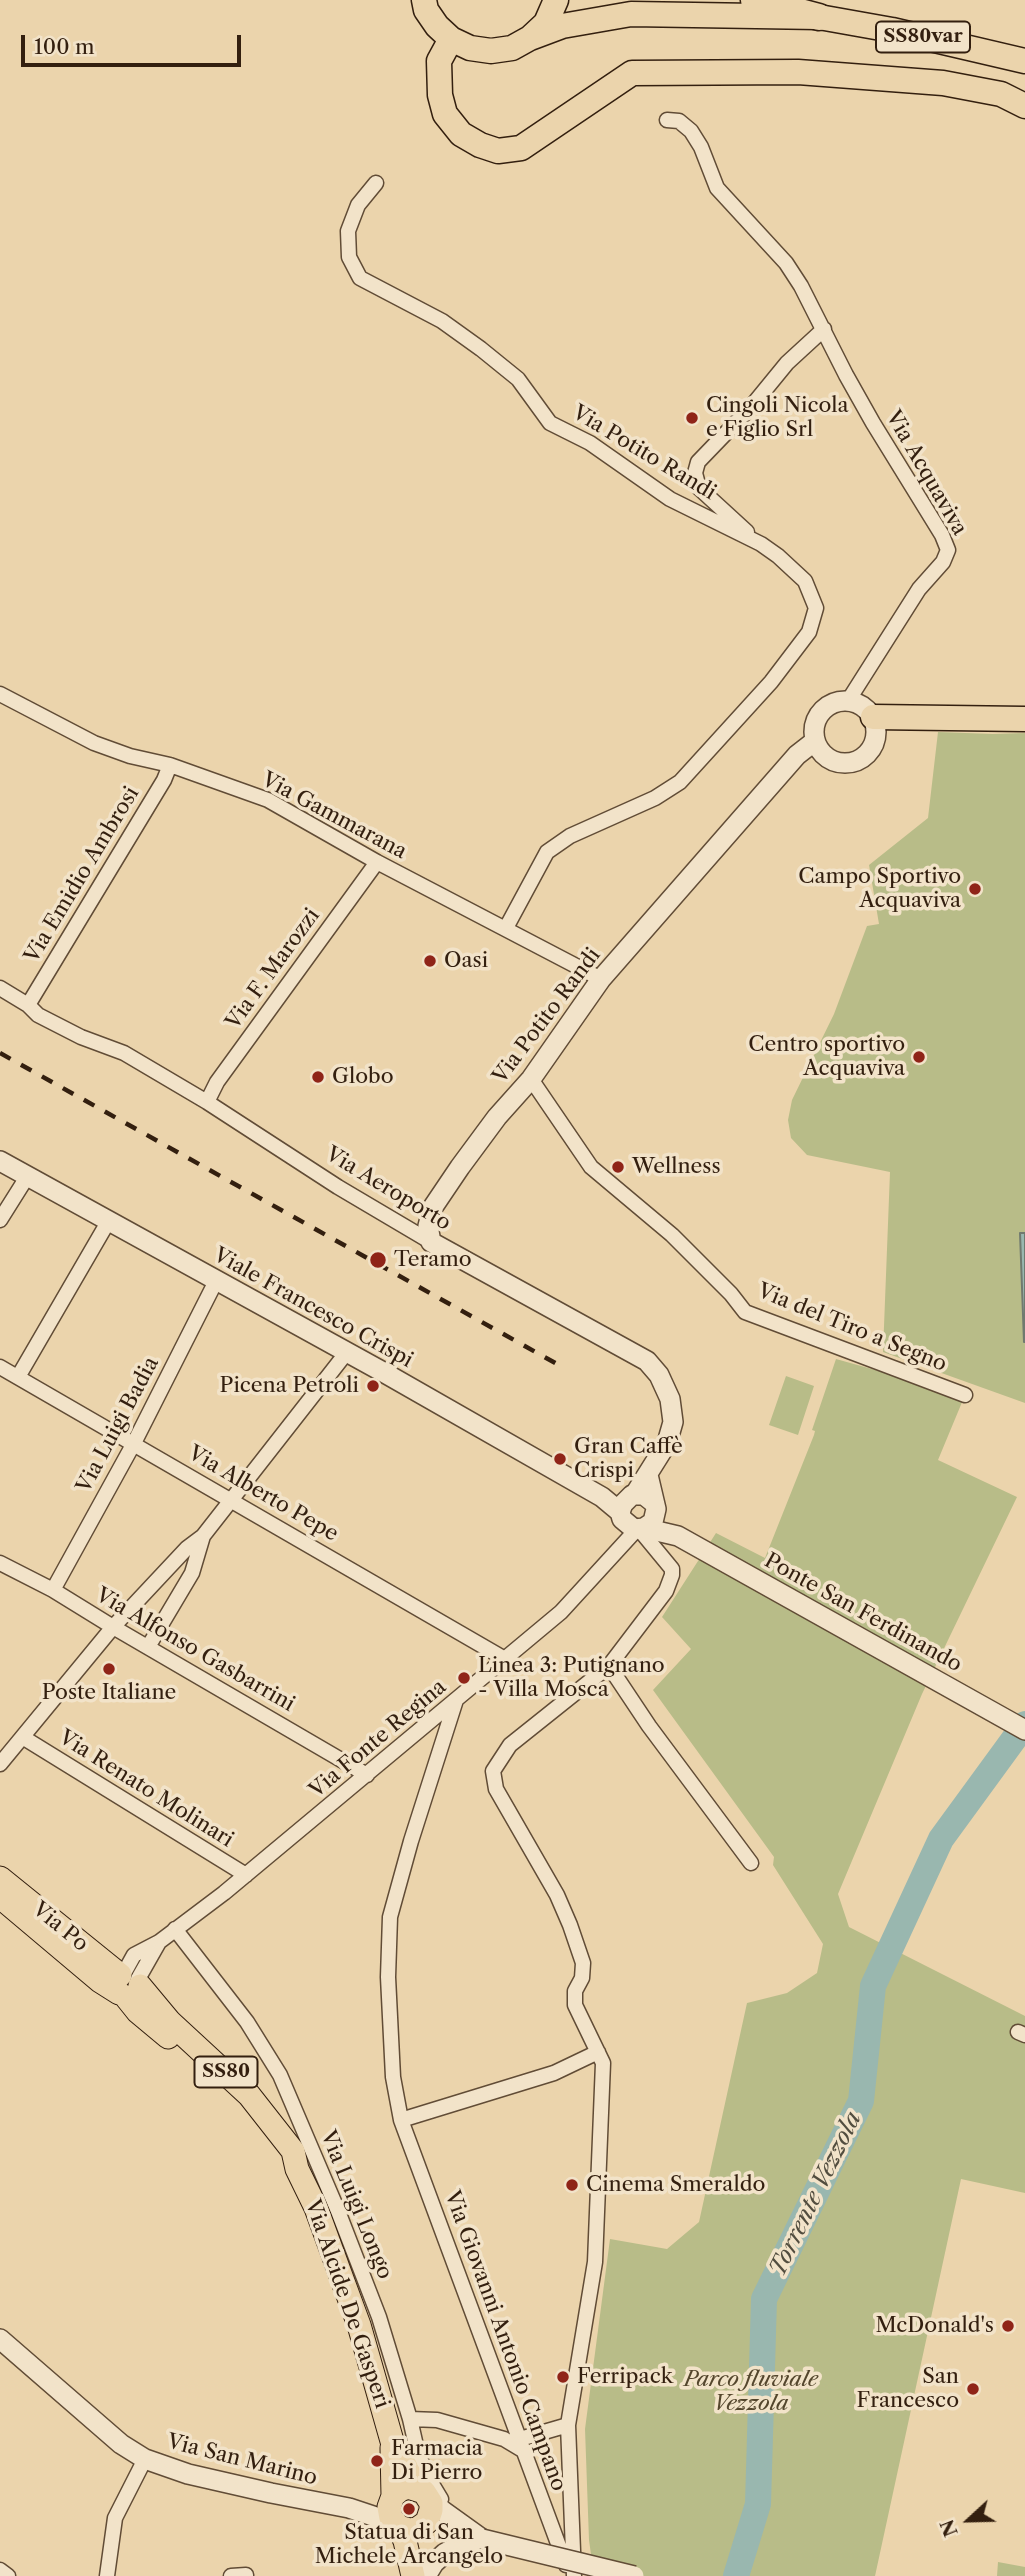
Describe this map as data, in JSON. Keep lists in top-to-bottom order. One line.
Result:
{"streets":{"highway":["SS80var"],"main road":["Via Po","SS80","Via Alcide De Gasperi"],"street":["Via Potito Randi","Via Acquaviva","Via Gammarana","Via Emidio Ambrosi","Via F. Marozzi","Via Aeroporto","Viale Francesco Crispi","Via del Tiro a Segno","Via Luigi Badia","Via Alberto Pepe","Ponte San Ferdinando","Via Alfonso Gasbarrini","Via Fonte Regina","Via Renato Molinari","Via Luigi Longo","Via Giovanni Antonio Campano","Via San Marino"]},"crossings":[["Via Potito Randi","Via Acquaviva"],["Via Potito Randi","Via Gammarana"],["Via Potito Randi","Via Aeroporto"],["Via Potito Randi","Via del Tiro a Segno"],["Via Gammarana","Via Emidio Ambrosi"],["Via Gammarana","Via F. Marozzi"],["Via Emidio Ambrosi","Via Aeroporto"],["Via F. Marozzi","Via Aeroporto"],["Via Aeroporto","Viale Francesco Crispi"],["Via Aeroporto","Ponte San Ferdinando"],["Via Aeroporto","Via Fonte Regina"],["Viale Francesco Crispi","Via Luigi Badia"],["Viale Francesco Crispi","Ponte San Ferdinando"],["Viale Francesco Crispi","Via Fonte Regina"],["Via Luigi Badia","Via Alberto Pepe"],["Via Luigi Badia","Via Alfonso Gasbarrini"],["Via Alberto Pepe","Via Fonte Regina"],["Ponte San Ferdinando","Via Fonte Regina"],["Via Alfonso Gasbarrini","Via Fonte Regina"],["Via Fonte Regina","Via Renato Molinari"],["Via Fonte Regina","SS80"],["Via Fonte Regina","Via Luigi Longo"],["Via Fonte Regina","Via Alcide De Gasperi"],["Via Fonte Regina","Via Giovanni Antonio Campano"],["Via Po","SS80"],["SS80","Via Alcide De Gasperi"],["SS80","Via San Marino"],["Via Alcide De Gasperi","Via San Marino"]],"water":["Torrente Vezzola"],"parks":["Parco fluviale Vezzola"],"places":["Cingoli Nicola e Figlio Srl","Campo Sportivo Acquaviva","Oasi","Centro sportivo Acquaviva","Globo","Wellness","Teramo","Picena Petroli","Gran Caffè Crispi","Poste Italiane","Linea 3: Putignano - Villa Mosca","Cinema Smeraldo","McDonald's","Ferripack","San Francesco","Farmacia Di Pierro","Statua di San Michele Arcangelo"],"scale_bar":"100 m","north":"left"}
